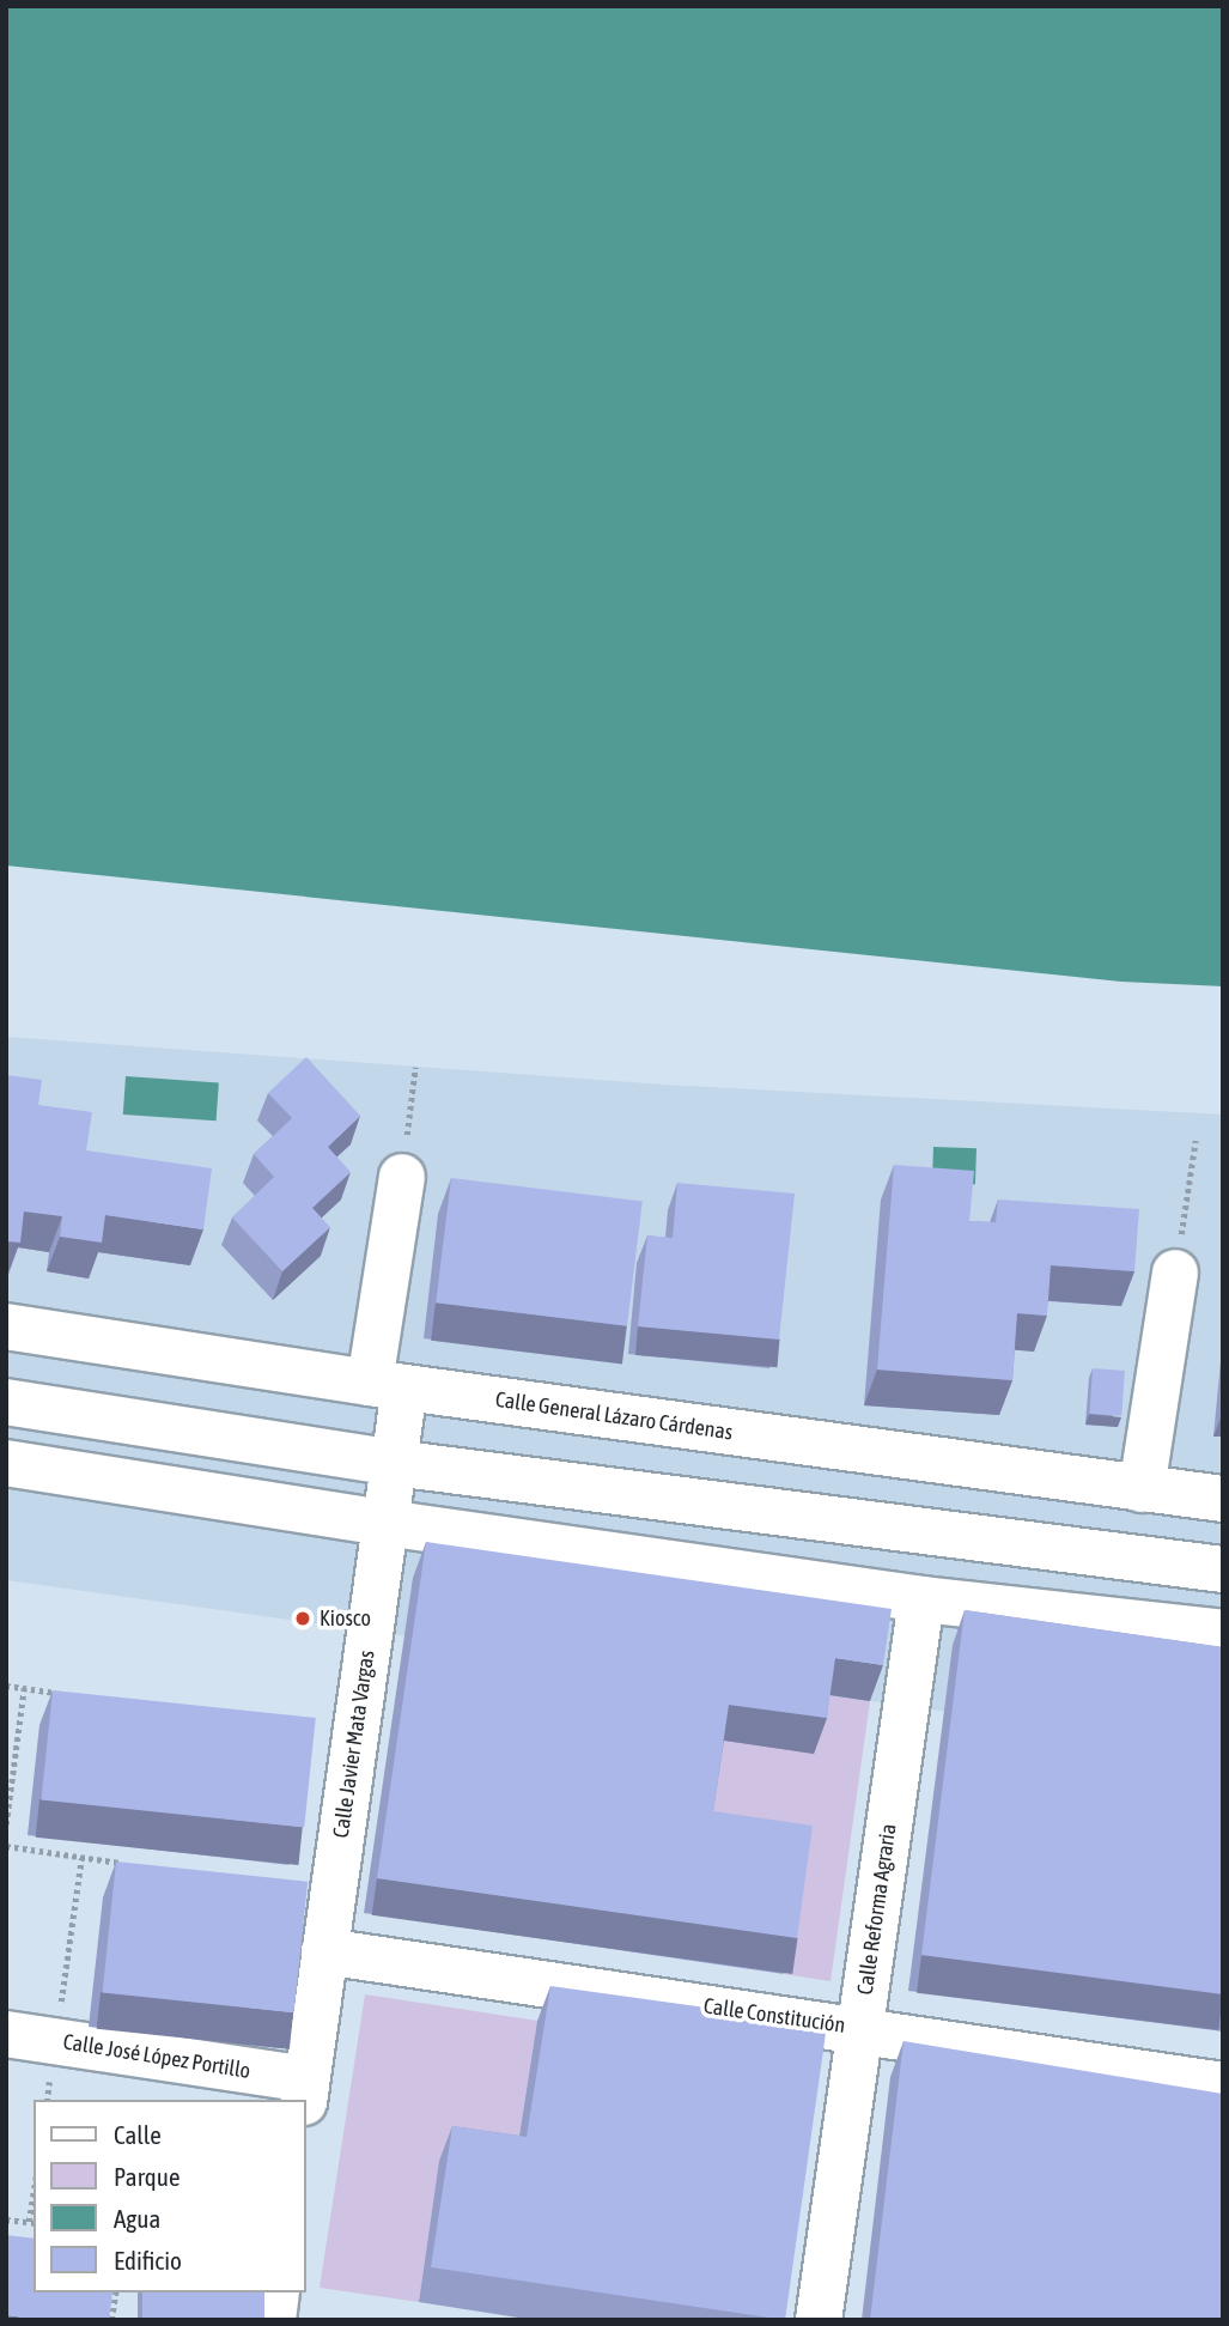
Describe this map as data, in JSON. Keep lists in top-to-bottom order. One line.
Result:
{"streets":{"street":["Calle General Lázaro Cárdenas","Calle Javier Mata Vargas","Calle Reforma Agraria","Calle Constitución","Calle José López Portillo"]},"crossings":[["Calle General Lázaro Cárdenas","Calle Javier Mata Vargas"],["Calle Javier Mata Vargas","Calle Constitución"],["Calle Javier Mata Vargas","Calle José López Portillo"],["Calle Reforma Agraria","Calle Constitución"]],"places":["Kiosco"],"legend":["Calle","Parque","Agua","Edificio"]}
